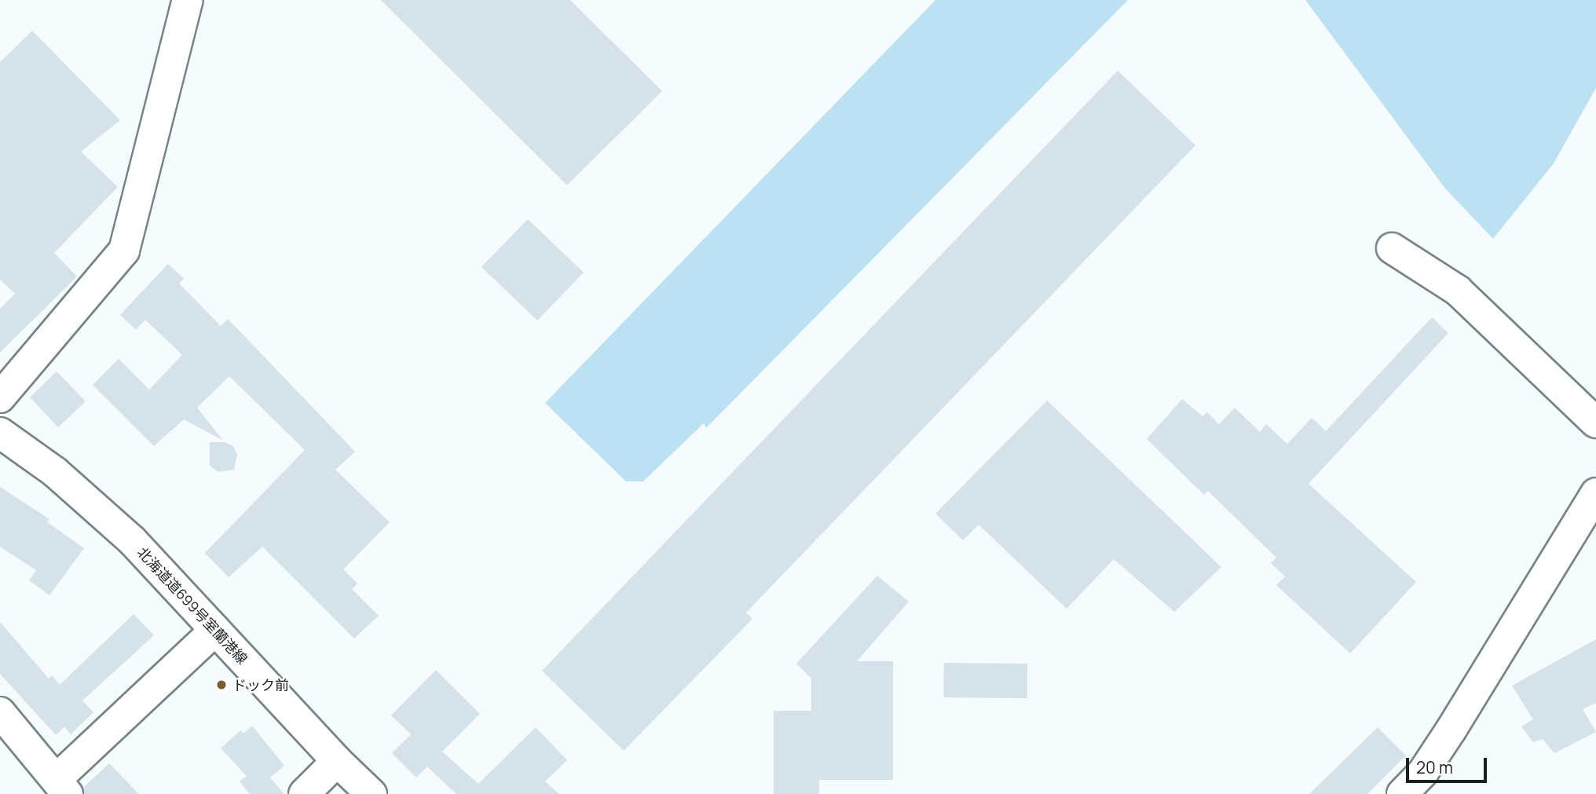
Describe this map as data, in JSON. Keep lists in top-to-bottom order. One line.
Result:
{"streets":{"street":["北海道道699号室蘭港線"]},"places":["ドック前"],"scale_bar":"20 m"}
